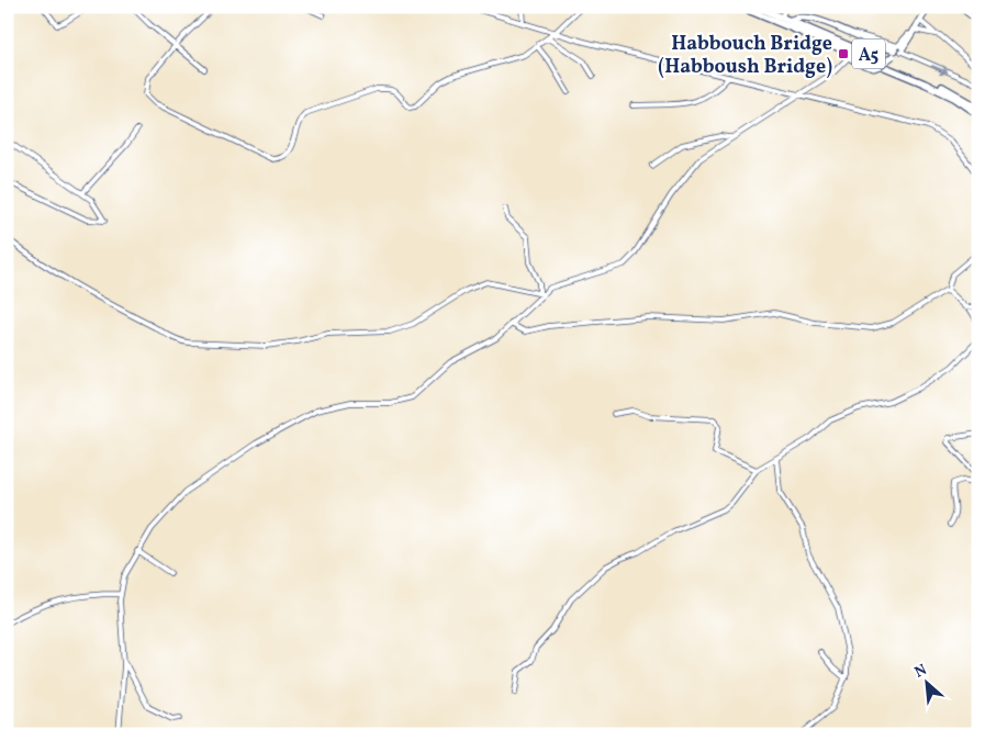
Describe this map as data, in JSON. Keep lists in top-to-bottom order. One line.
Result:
{"streets":{"highway":["A5"]},"places":{"transit":["Habbouch Bridge (Habboush Bridge)"]},"north":"top left"}
